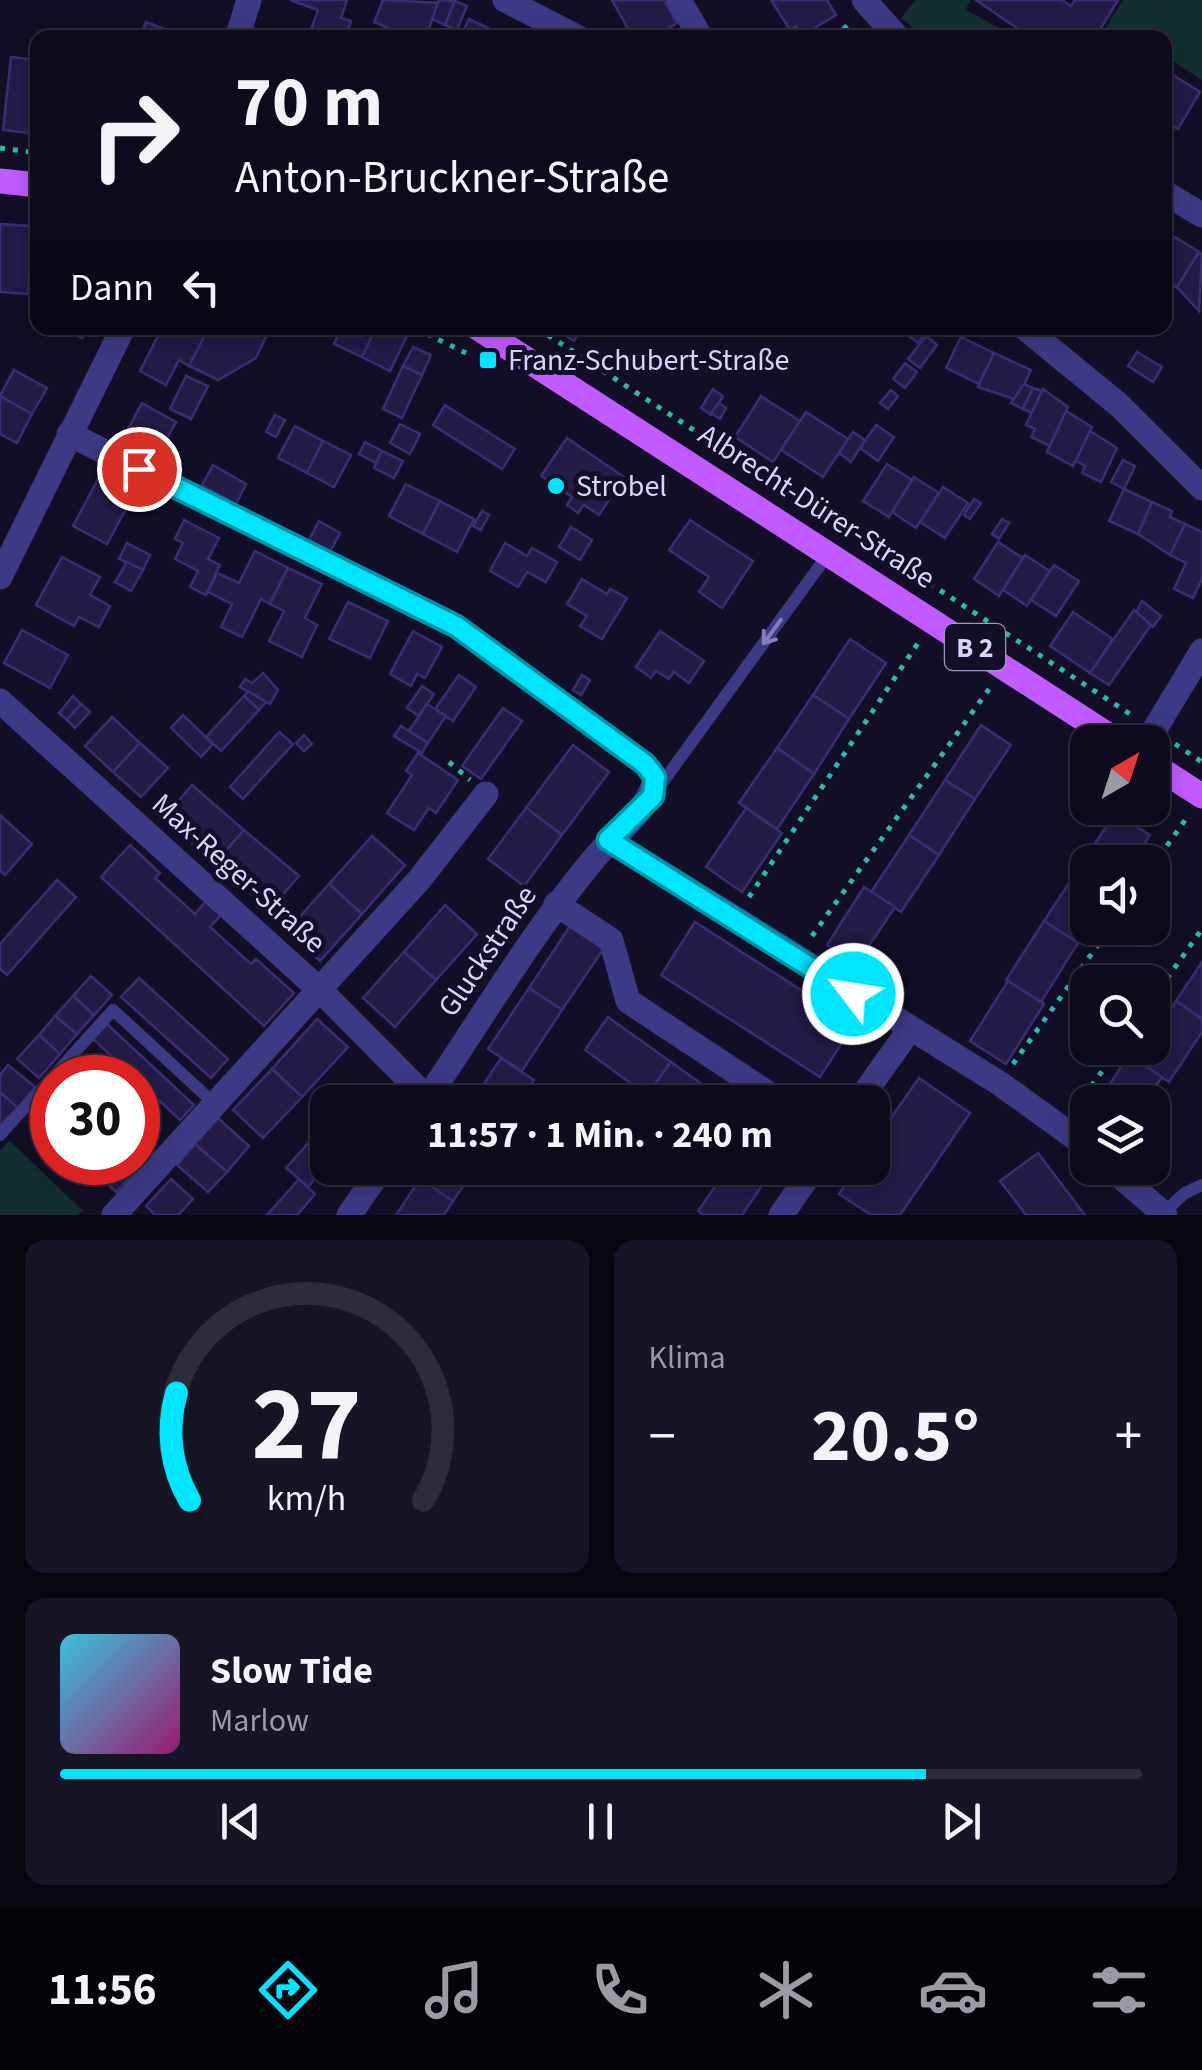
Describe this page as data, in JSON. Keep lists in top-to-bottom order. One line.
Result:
{"streets":{"main road":["Albrecht-Dürer-Straße","B 2"],"street":["Max-Reger-Straße","Gluckstraße"]},"places":{"transit":["Franz-Schubert-Straße"],"other":["Strobel"]},"north":"top right","page":{"turn":["70 m","Anton-Bruckner-Straße"],"then":"Dann","limit":"30","trip":"11:57 · 1 Min. · 240 m","tile":"Klima","heat":["−","20.5°","+"],"song":["Slow Tide","Marlow"],"tabs":"11:56","gauge":["27","km/h"]}}
